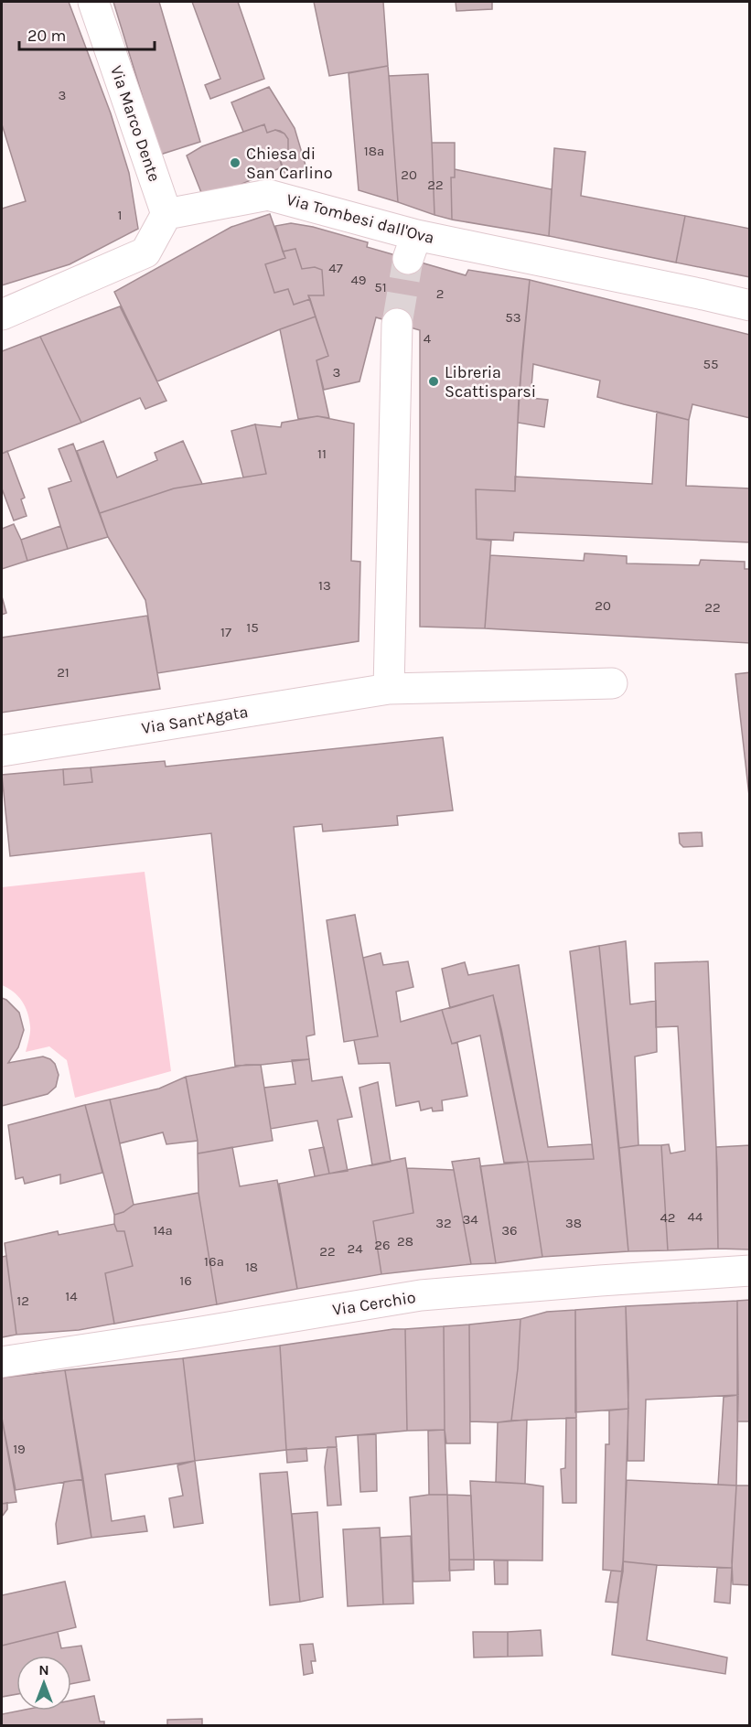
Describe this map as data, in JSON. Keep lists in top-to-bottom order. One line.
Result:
{"streets":{"street":["Via Marco Dente","Via Tombesi dall'Ova","Via Sant'Agata","Via Cerchio"]},"crossings":[["Via Marco Dente","Via Tombesi dall'Ova"]],"places":["Chiesa di San Carlino","Libreria Scattisparsi"],"house_numbers":["3","18a","20","22","1","47","49","51","2","53","4","55","3","11","13","20","22","15","17","21","44","42","34","32","38","14a","36","28","26","24","22","16a","18","16","14","12","19"],"scale_bar":"20 m","north":"top"}
